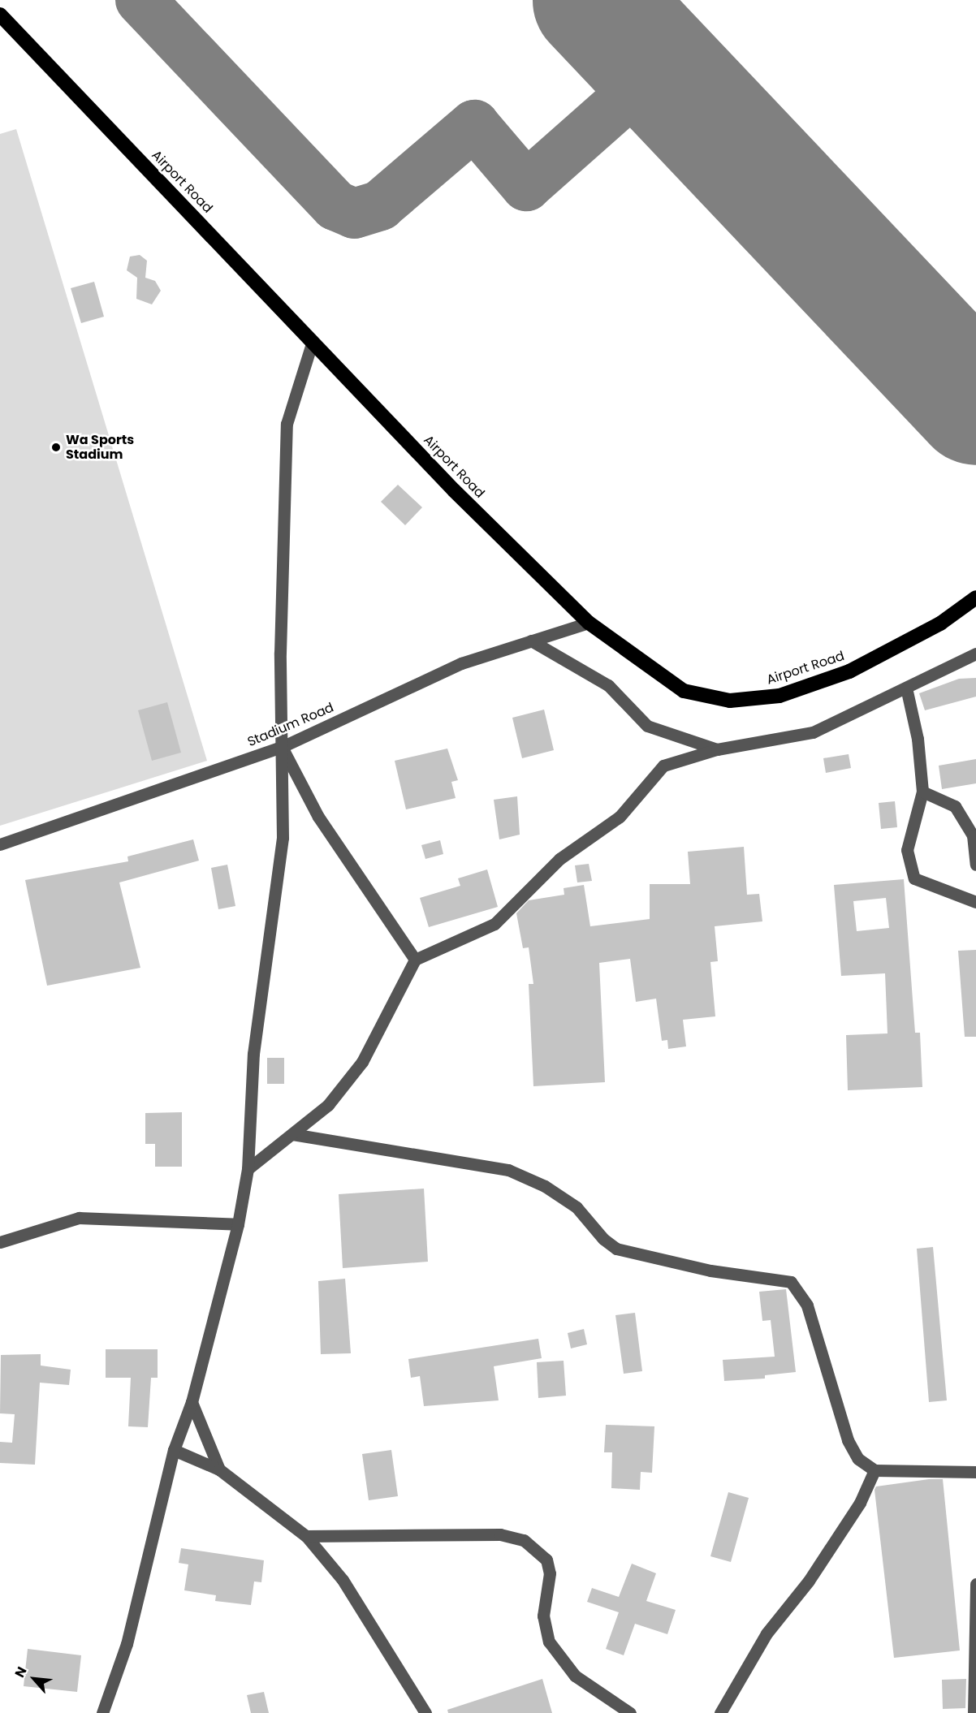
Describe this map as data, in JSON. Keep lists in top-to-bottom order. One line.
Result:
{"streets":{"highway":["Airport Road"],"street":["Stadium Road"]},"crossings":[["Airport Road","Stadium Road"]],"places":["Wa Sports Stadium"],"north":"top left"}
